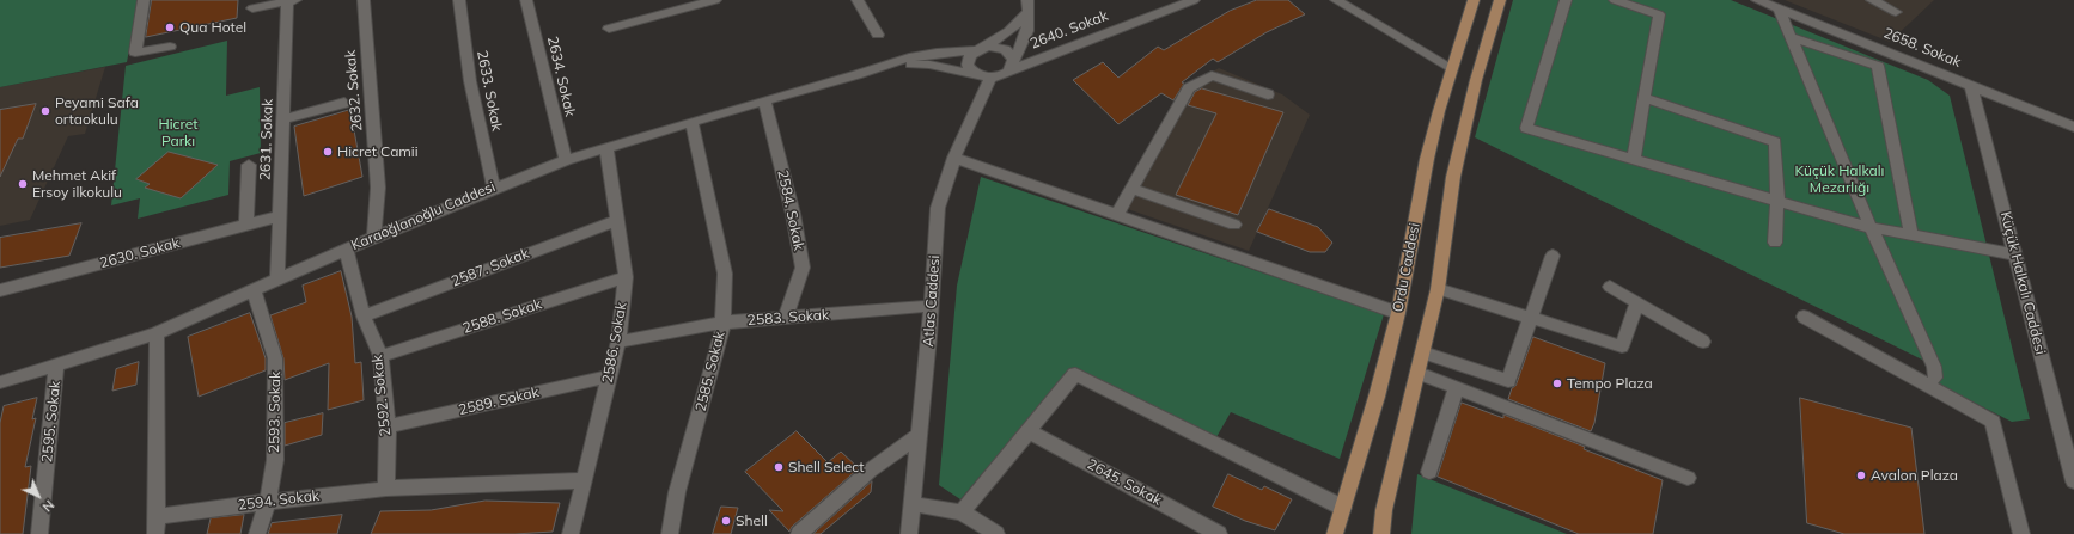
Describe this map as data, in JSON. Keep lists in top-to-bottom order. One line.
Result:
{"streets":{"main road":["Ordu Caddesi"],"street":["2640. Sokak","2658. Sokak","2634. Sokak","2632. Sokak","2633. Sokak","2631. Sokak","2584. Sokak","Karaoğlanoğlu Caddesi","2630. Sokak","2587. Sokak","Küçük Halkalı Caddesi","Atlas Caddesi","2588. Sokak","2583. Sokak","2586. Sokak","2585. Sokak","2592. Sokak","2589. Sokak","2593. Sokak","2595. Sokak","2645. Sokak","2594. Sokak"]},"crossings":[["2640. Sokak","Atlas Caddesi"],["2658. Sokak","Küçük Halkalı Caddesi"],["2634. Sokak","Karaoğlanoğlu Caddesi"],["2632. Sokak","Karaoğlanoğlu Caddesi"],["2633. Sokak","Karaoğlanoğlu Caddesi"],["2631. Sokak","Karaoğlanoğlu Caddesi"],["2631. Sokak","2630. Sokak"],["2584. Sokak","Karaoğlanoğlu Caddesi"],["2584. Sokak","2583. Sokak"],["Karaoğlanoğlu Caddesi","2586. Sokak"],["Karaoğlanoğlu Caddesi","2585. Sokak"],["Karaoğlanoğlu Caddesi","2592. Sokak"],["Karaoğlanoğlu Caddesi","2593. Sokak"],["Karaoğlanoğlu Caddesi","2595. Sokak"],["2587. Sokak","2586. Sokak"],["2587. Sokak","2592. Sokak"],["Atlas Caddesi","2583. Sokak"],["2588. Sokak","2586. Sokak"],["2588. Sokak","2592. Sokak"],["2583. Sokak","2586. Sokak"],["2583. Sokak","2585. Sokak"],["2586. Sokak","2589. Sokak"],["2586. Sokak","2594. Sokak"],["2592. Sokak","2589. Sokak"],["2592. Sokak","2594. Sokak"],["2593. Sokak","2594. Sokak"]],"parks":["Hicret Parkı","Küçük Halkalı Mezarlığı"],"places":["Qua Hotel","Peyami Safa ortaokulu","Hicret Camii","Mehmet Akif Ersoy ilkokulu","Tempo Plaza","Shell Select","Avalon Plaza","Shell"],"north":"bottom right"}
